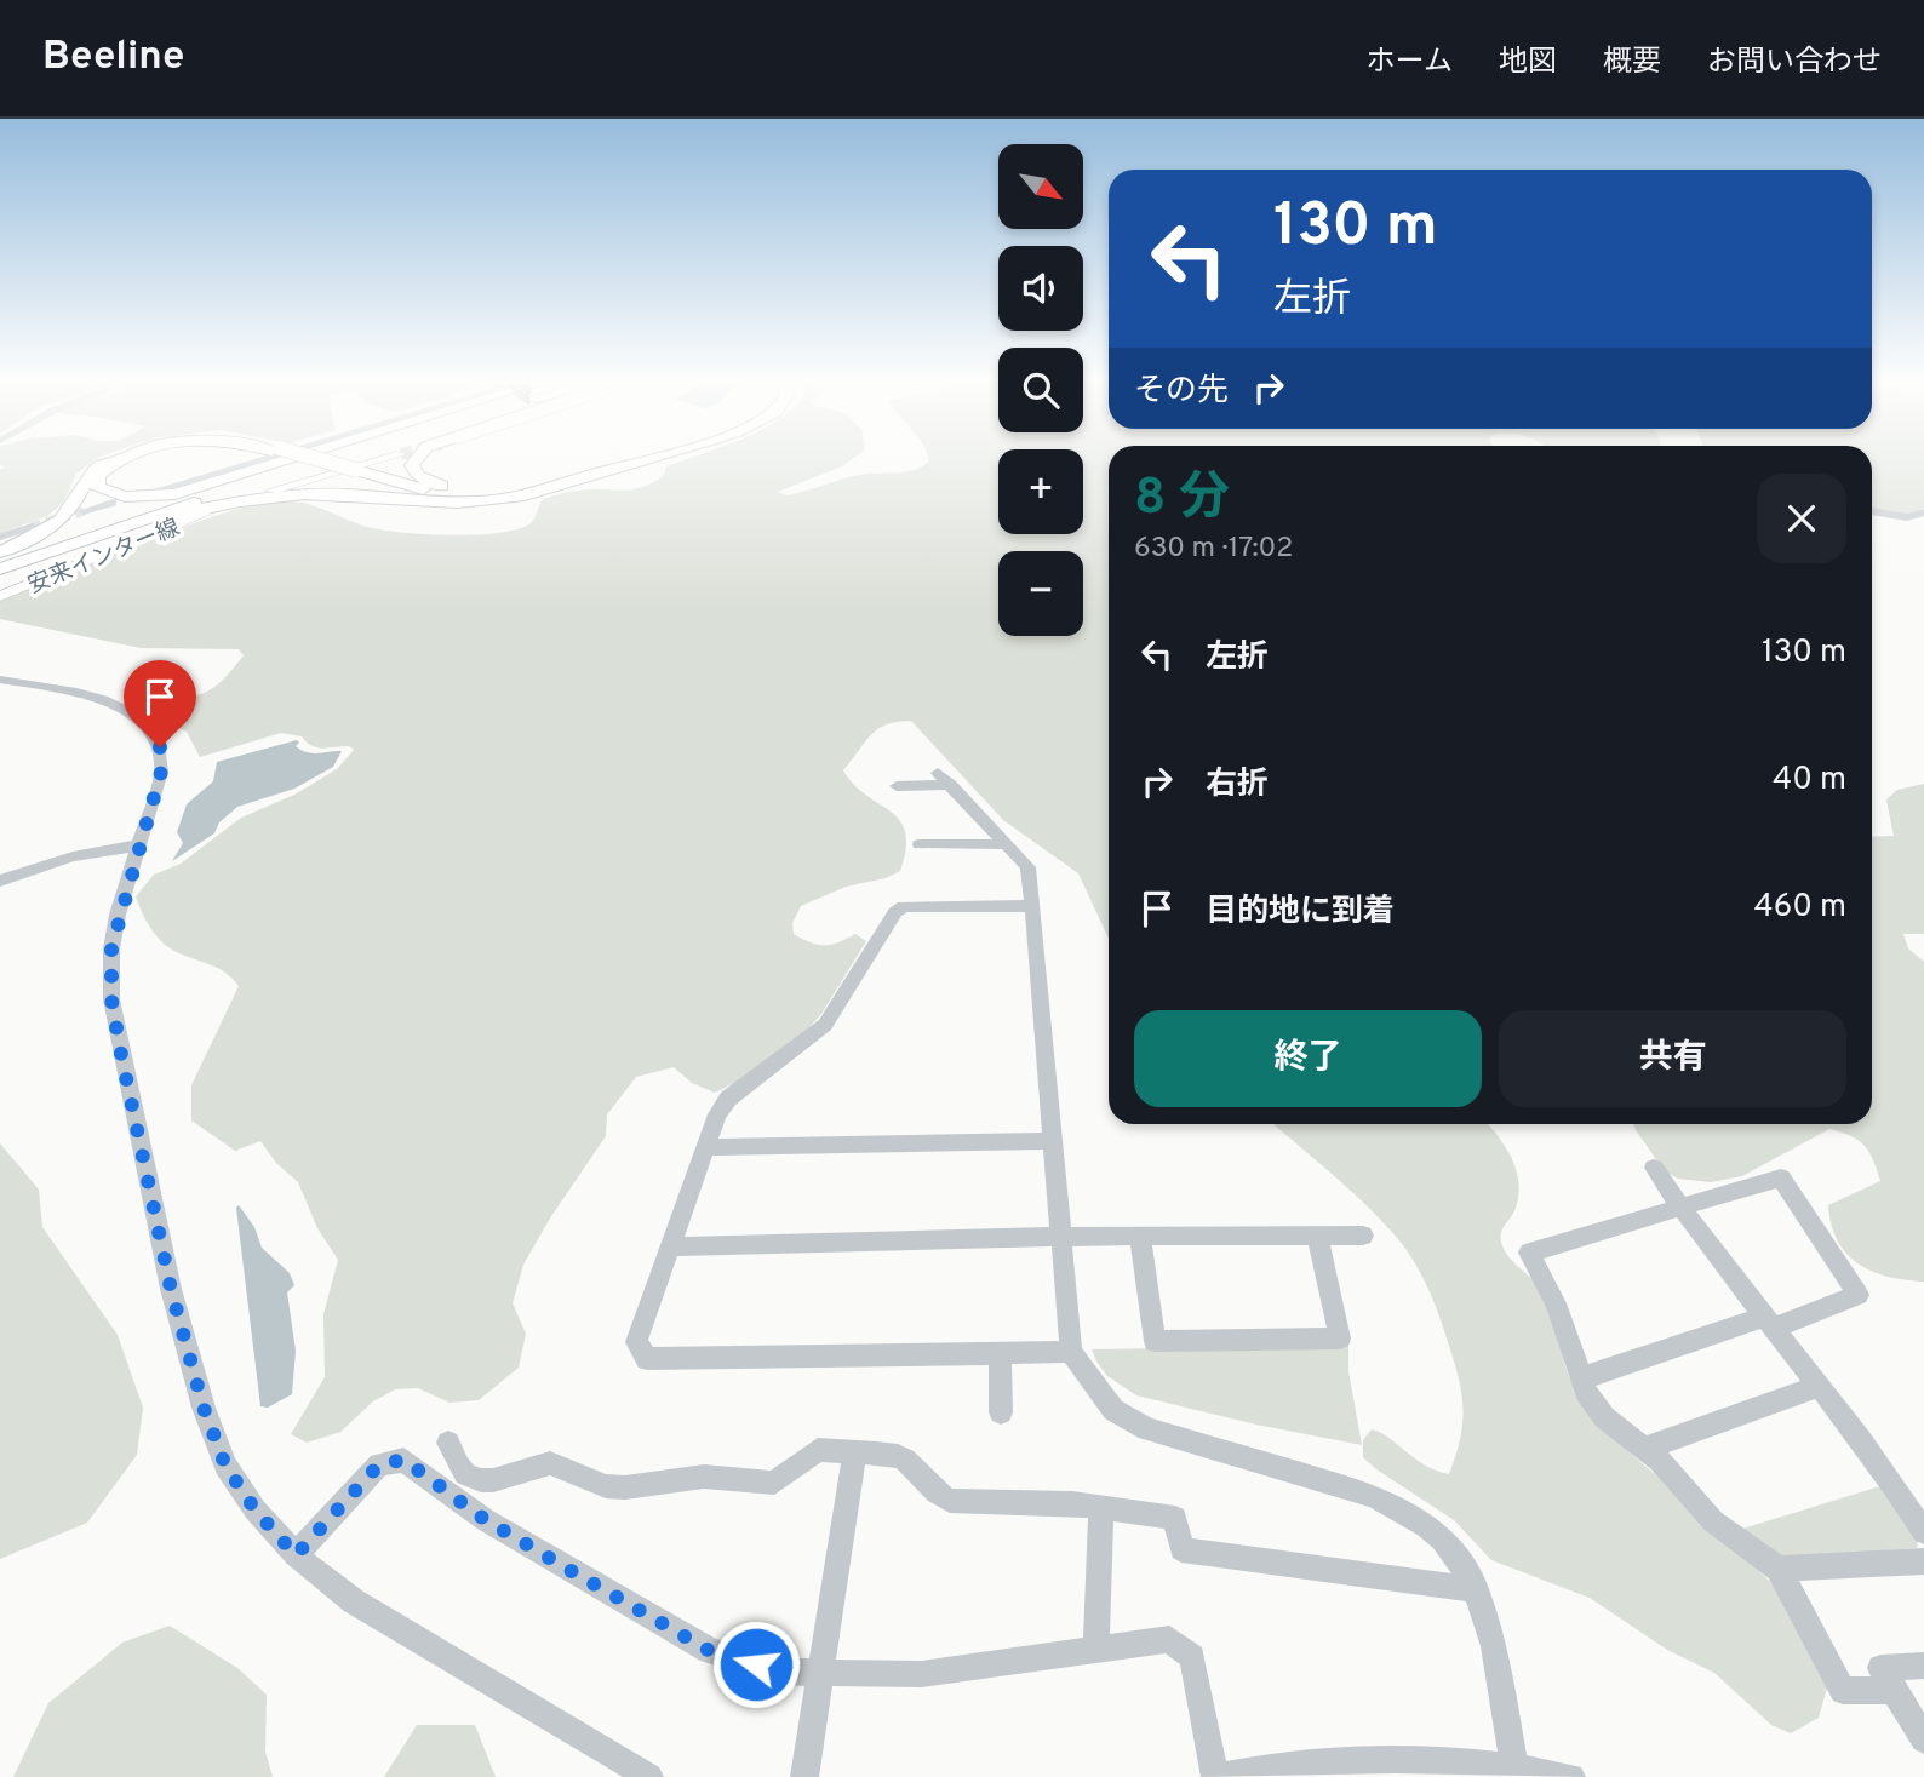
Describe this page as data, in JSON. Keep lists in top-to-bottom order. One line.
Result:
{"streets":{"main road":["安来インター線"]},"north":"bottom right","page":{"header":"Beeline","nav":["ホーム","地図","概要","お問い合わせ"],"map_buttons":["+","−"],"turn":["130 m","左折"],"then":"その先","heading":["8 分","630 m · 17:02"],"list":[{"name":"左折","value":"130 m"},{"name":"右折","value":"40 m"},{"name":"目的地に到着","value":"460 m"}],"buttons":["終了","共有"]}}
